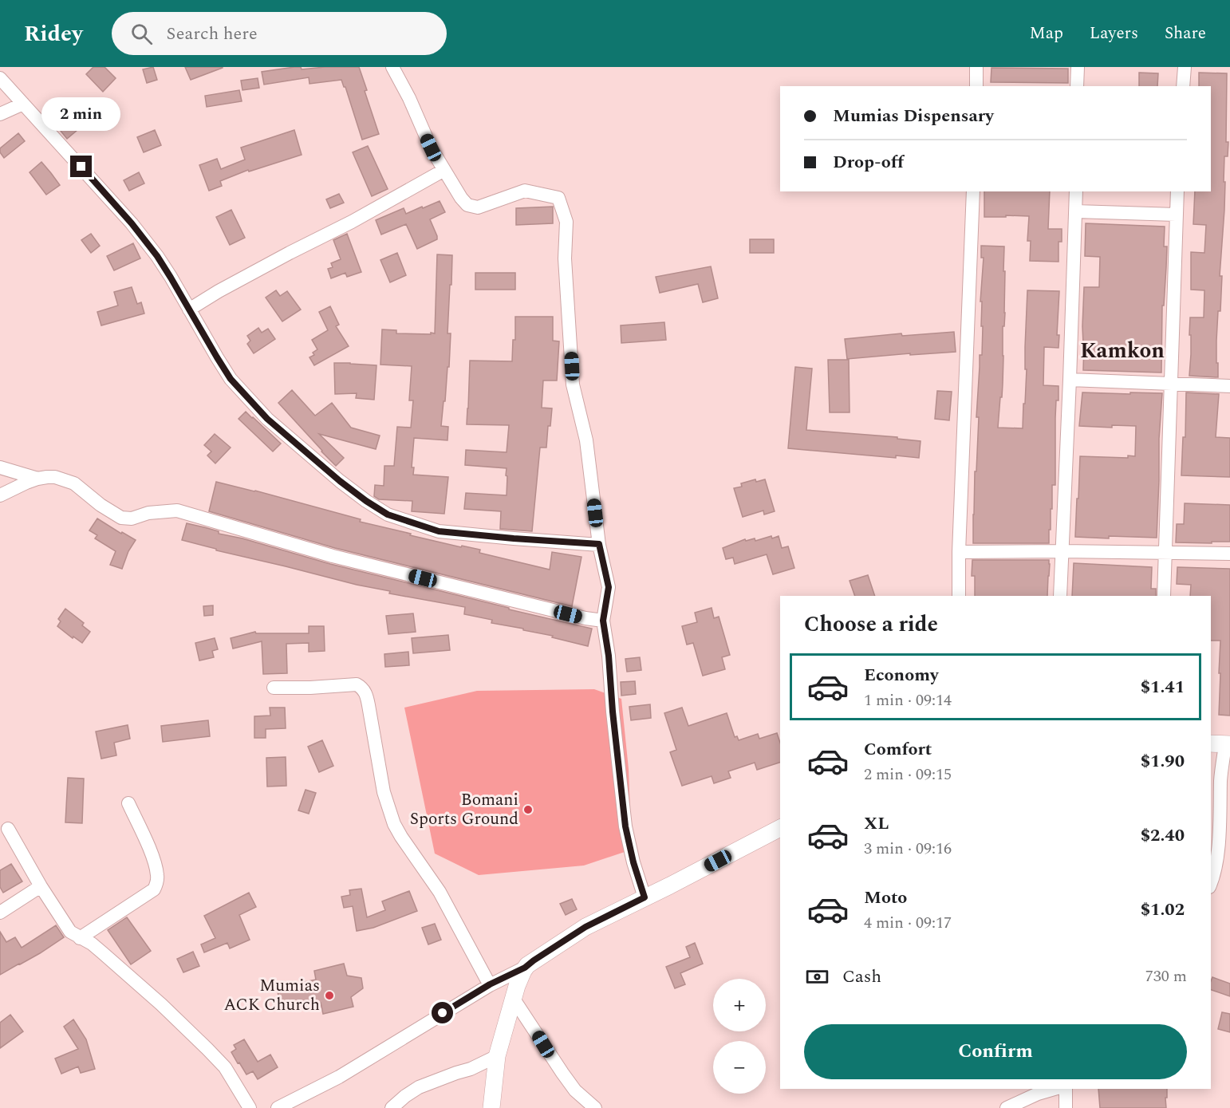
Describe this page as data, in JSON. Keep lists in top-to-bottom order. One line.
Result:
{"districts":["Kamkon"],"places":["Bomani Sports Ground","Mumias ACK Church"],"page":{"header":"Ridey","search":"Search here","nav":["Map","Layers","Share"],"banner":["Mumias Dispensary","Drop-off"],"bubble":"2 min","heading":"Choose a ride","list":[{"name":"Economy","note":"1 min · 09:14","value":"$1.41"},{"name":"Comfort","note":"2 min · 09:15","value":"$1.90"},{"name":"XL","note":"3 min · 09:16","value":"$2.40"},{"name":"Moto","note":"4 min · 09:17","value":"$1.02"}],"pay":["Cash","730 m"],"map_buttons":["+","−"],"buttons":"Confirm"}}
